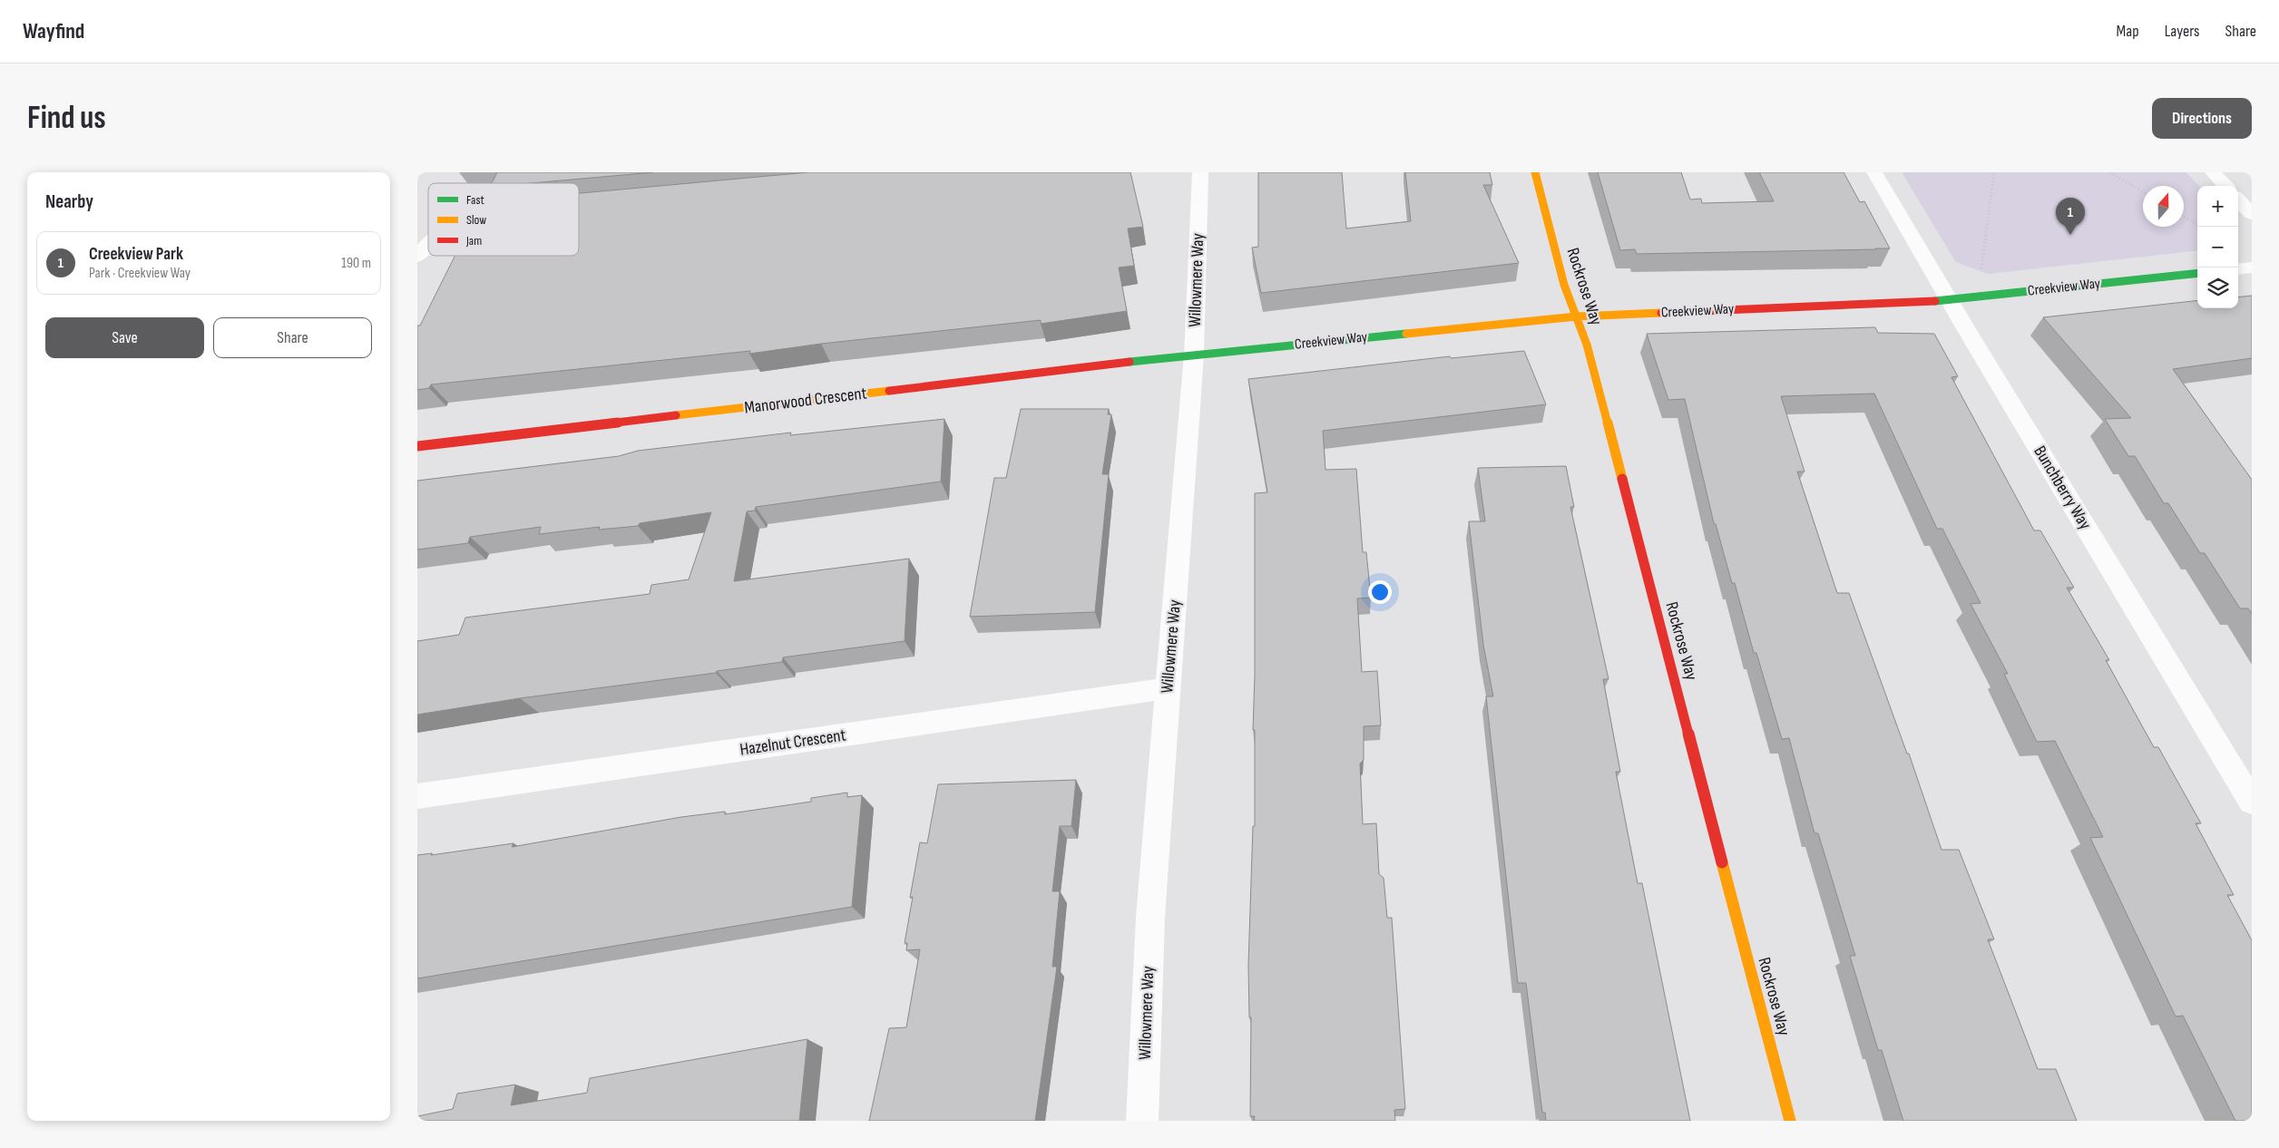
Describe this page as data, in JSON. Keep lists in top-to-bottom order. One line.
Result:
{"streets":{"street":["Willowmere Way","Rockrose Way","Creekview Way","Manorwood Crescent","Bunchberry Way","Hazelnut Crescent"]},"crossings":[["Willowmere Way","Creekview Way"],["Willowmere Way","Manorwood Crescent"],["Willowmere Way","Hazelnut Crescent"],["Rockrose Way","Creekview Way"],["Creekview Way","Manorwood Crescent"],["Creekview Way","Bunchberry Way"]],"legend":["Fast","Slow","Jam"],"north":"top","page":{"header":"Wayfind","nav":["Map","Layers","Share"],"buttons":["Directions",["Save","Share"]],"title":"Find us","heading":"Nearby","map_buttons":["+","−"],"pins":"1","list":[{"mark":"1","name":"Creekview Park","note":"Park · Creekview Way","value":"190 m"}]}}
